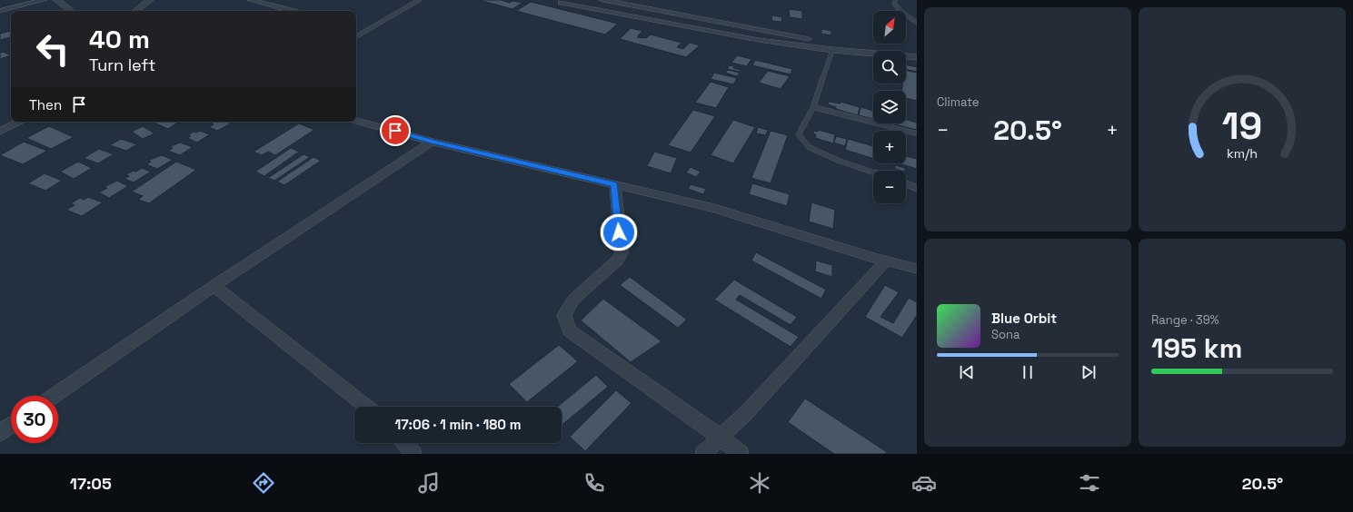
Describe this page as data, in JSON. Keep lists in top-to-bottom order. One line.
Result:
{"north":"top right","page":{"tile":["Climate",["Range · 39%","195 km"]],"map_buttons":["+","−"],"turn":["40 m","Turn left"],"then":"Then","heat":["−","20.5°","+"],"song":["Blue Orbit","Sona"],"limit":"30","trip":"17:06 · 1 min · 180 m","tabs":["17:05","20.5°"],"gauge":["19","km/h"]}}
